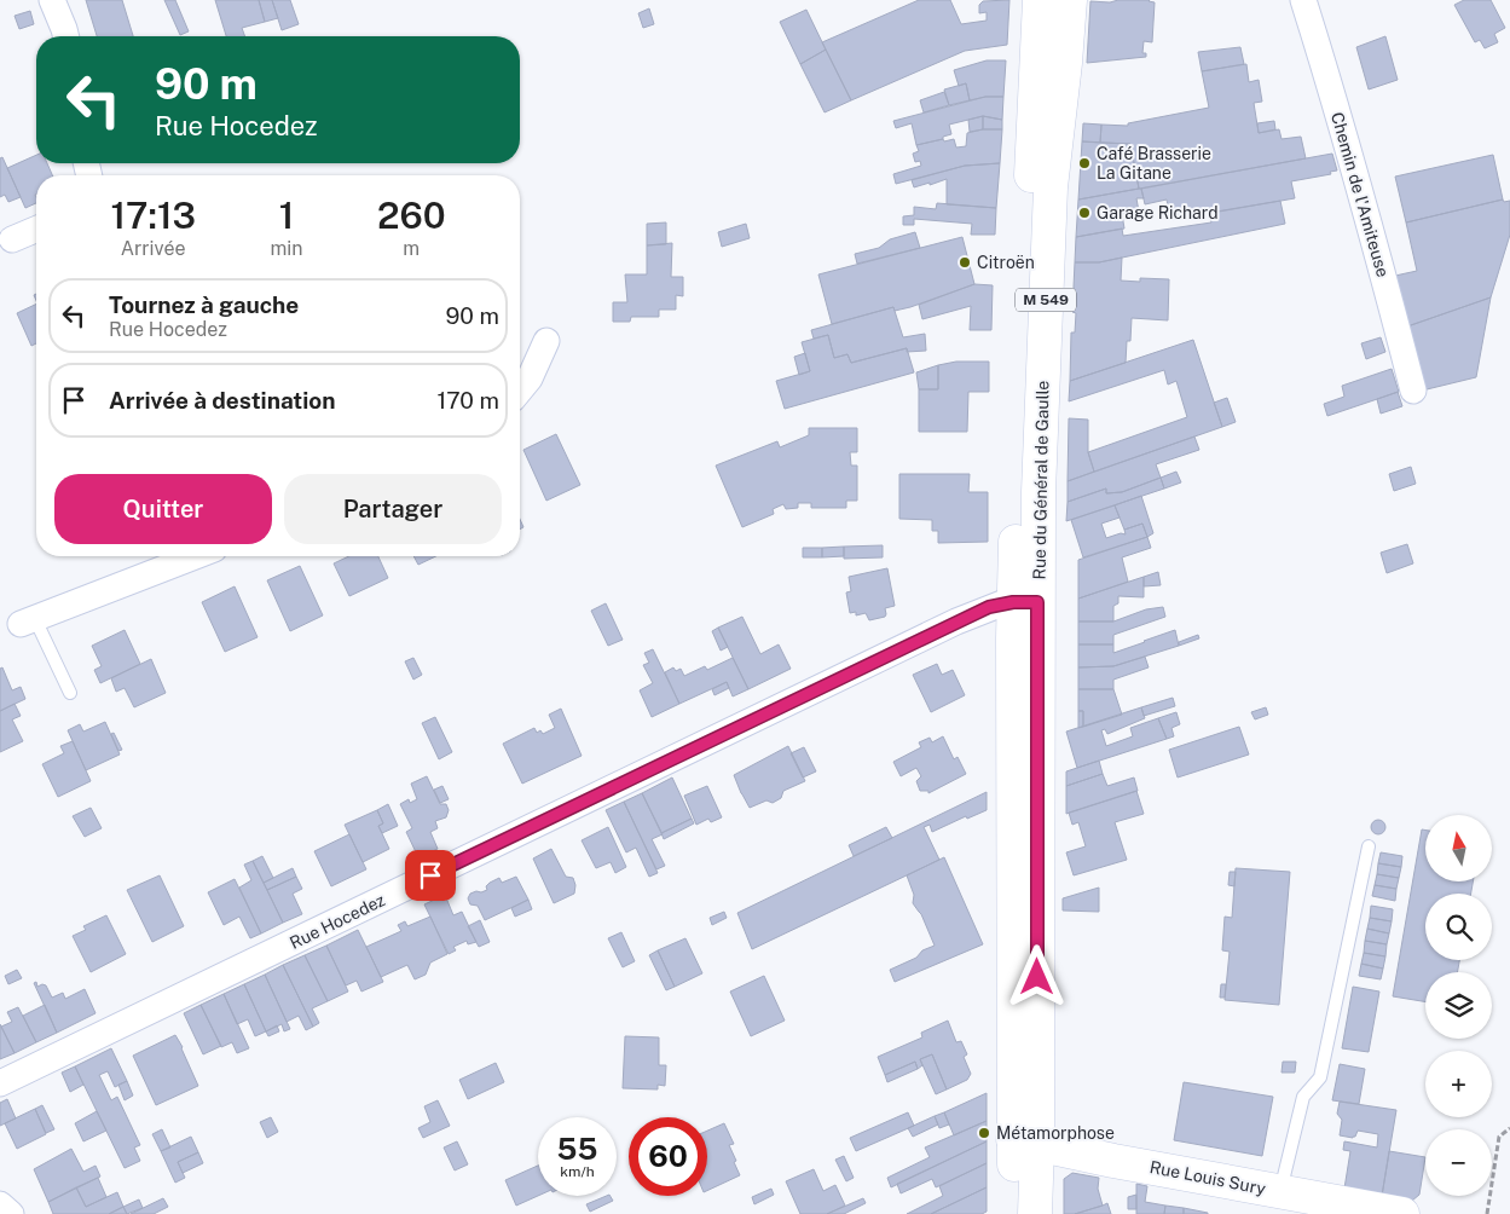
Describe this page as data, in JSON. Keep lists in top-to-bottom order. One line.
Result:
{"streets":{"main road":["M 549","Rue du Général de Gaulle","Rue Louis Sury"],"street":["Chemin de l'Amiteuse","Rue Hocedez"]},"crossings":[["Rue du Général de Gaulle","Rue Hocedez"],["Rue du Général de Gaulle","Rue Louis Sury"]],"places":["Café Brasserie La Gitane","Garage Richard","Citroën","Métamorphose"],"north":"top","page":{"turn":["90 m","Rue Hocedez"],"eta":["17:13","Arrivée","1","min","260","m"],"list":[{"name":"Tournez à gauche","note":"Rue Hocedez","value":"90 m"},{"name":"Arrivée à destination","value":"170 m"}],"buttons":["Quitter","Partager"],"map_buttons":["+","−"],"speed":"55 km/h","limit":"60"}}
